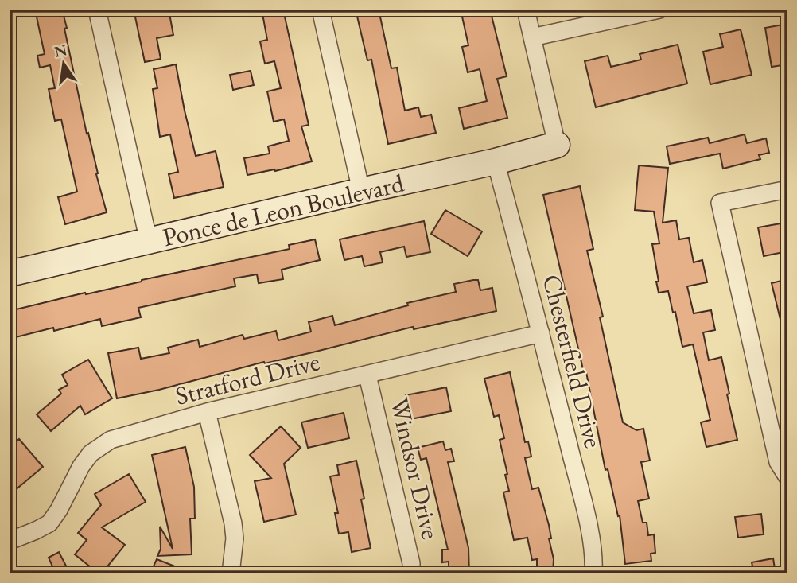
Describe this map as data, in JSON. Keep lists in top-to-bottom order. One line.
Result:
{"streets":{"street":["Ponce de Leon Boulevard","Chesterfield Drive","Stratford Drive","Windsor Drive"]},"crossings":[["Ponce de Leon Boulevard","Chesterfield Drive"],["Chesterfield Drive","Stratford Drive"],["Stratford Drive","Windsor Drive"]],"north":"top"}
